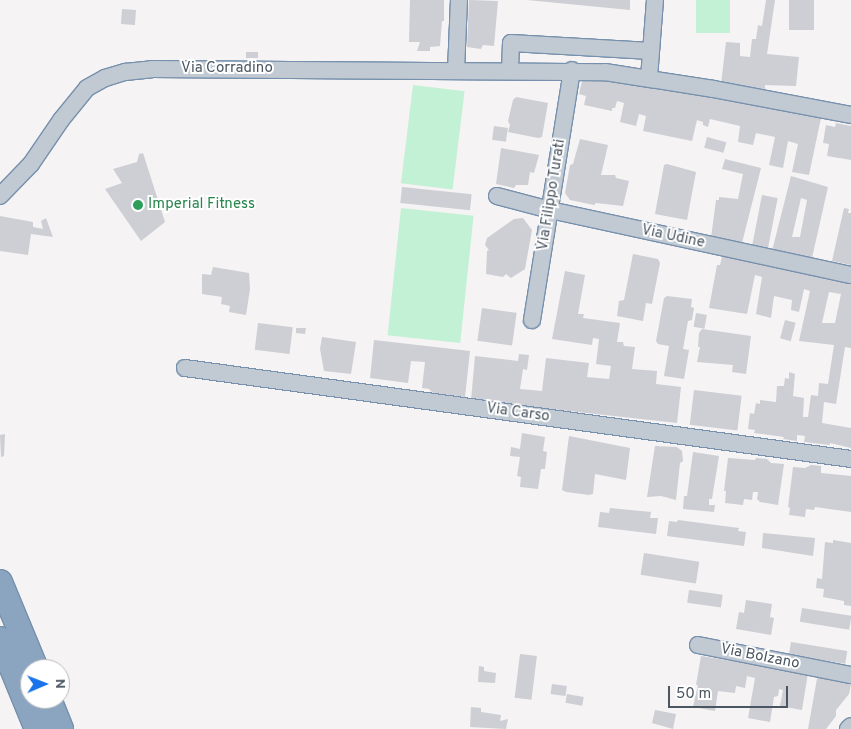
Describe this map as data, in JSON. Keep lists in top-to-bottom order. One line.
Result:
{"streets":{"street":["Via Corradino","Via Filippo Turati","Via Udine","Via Carso","Via Bolzano"]},"crossings":[["Via Corradino","Via Filippo Turati"],["Via Filippo Turati","Via Udine"]],"places":["Imperial Fitness"],"scale_bar":"50 m","north":"right"}
